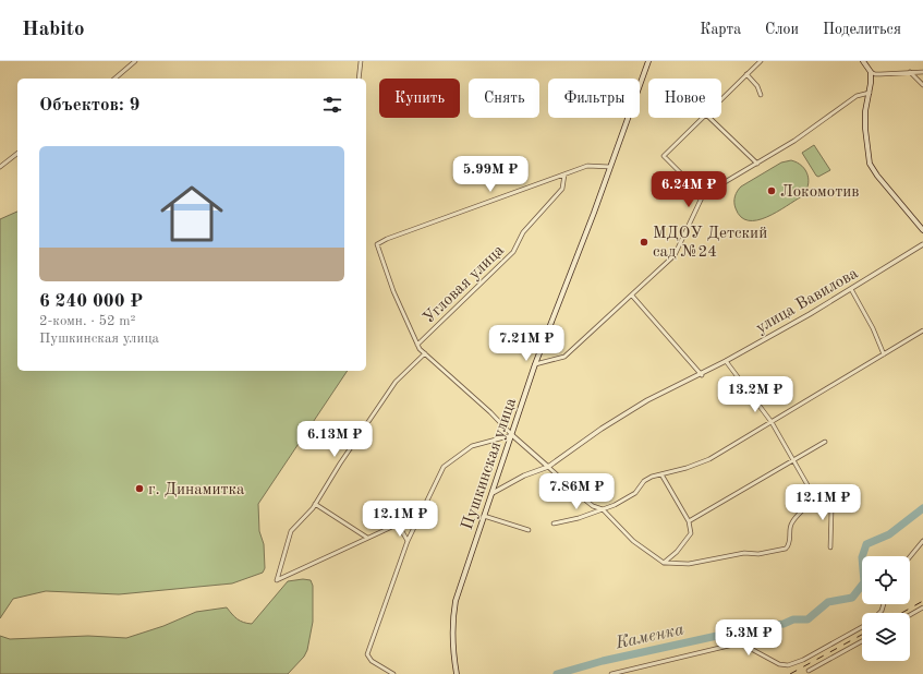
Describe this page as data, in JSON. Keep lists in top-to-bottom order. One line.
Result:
{"streets":{"main road":["Пушкинская улица"],"street":["Угловая улица","улица Вавилова"]},"crossings":[["улица Вавилова","Пушкинская улица"]],"water":["Каменка"],"places":["Локомотив","МДОУ Детский сад №24","г. Динамитка"],"page":{"header":"Habito","nav":["Карта","Слои","Поделиться"],"chip":["Купить","Снять","Фильтры","Новое"],"heading":"Объектов: 9","list":[{"name":"6 240 000 ₽","note":"2-комн. · 52 m² · Пушкинская улица"}],"price":["5.99M ₽","6.24M ₽","7.21M ₽","13.2M ₽","6.13M ₽","7.86M ₽","12.1M ₽","12.1M ₽","5.3M ₽"]}}
